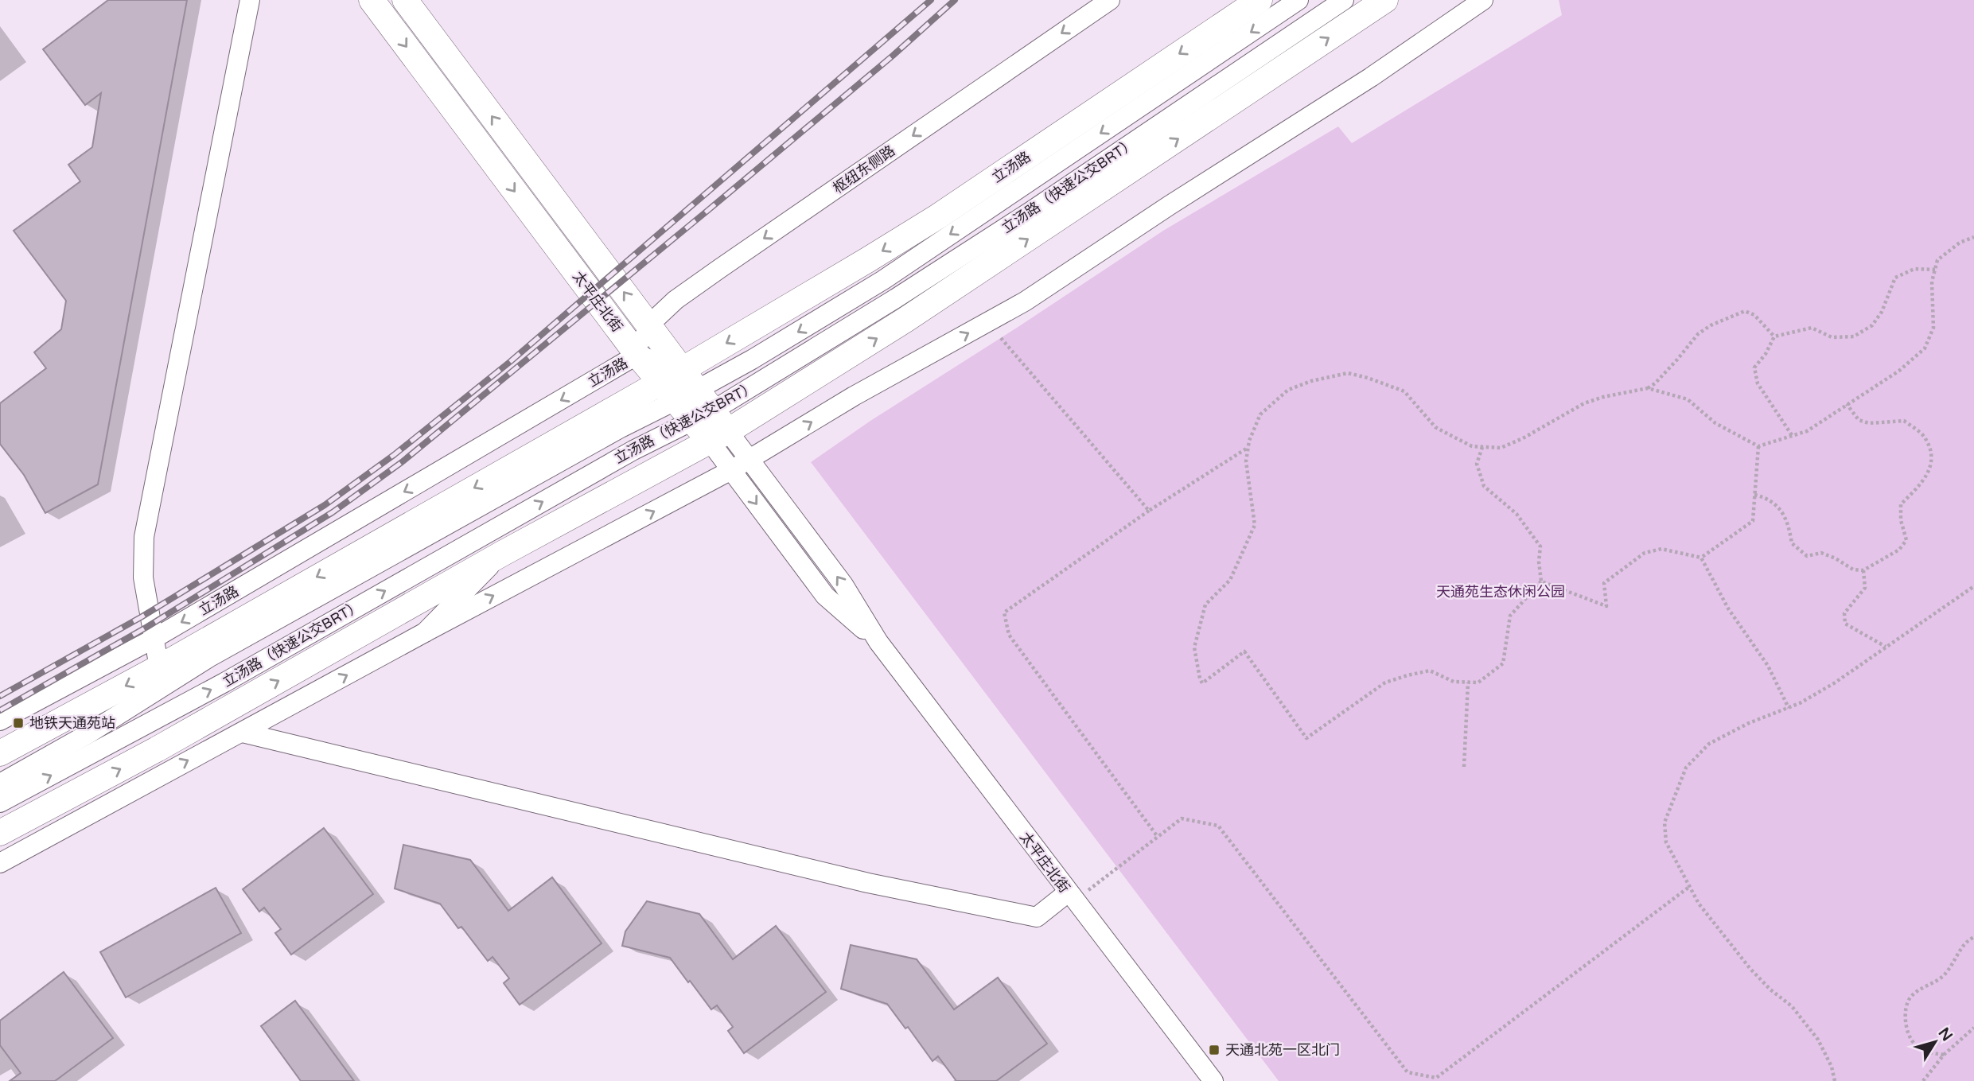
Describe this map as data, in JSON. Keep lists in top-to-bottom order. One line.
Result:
{"streets":{"main road":["立汤路","太平庄北街"],"street":["枢纽东侧路","立汤路（快速公交BRT）"]},"crossings":[["立汤路","枢纽东侧路"],["立汤路","立汤路（快速公交BRT）"],["立汤路","太平庄北街"],["枢纽东侧路","太平庄北街"],["立汤路（快速公交BRT）","太平庄北街"]],"one_way":["枢纽东侧路"],"parks":["天通苑生态休闲公园"],"places":{"transit":["地铁天通苑站","天通北苑一区北门"]},"north":"top right"}
